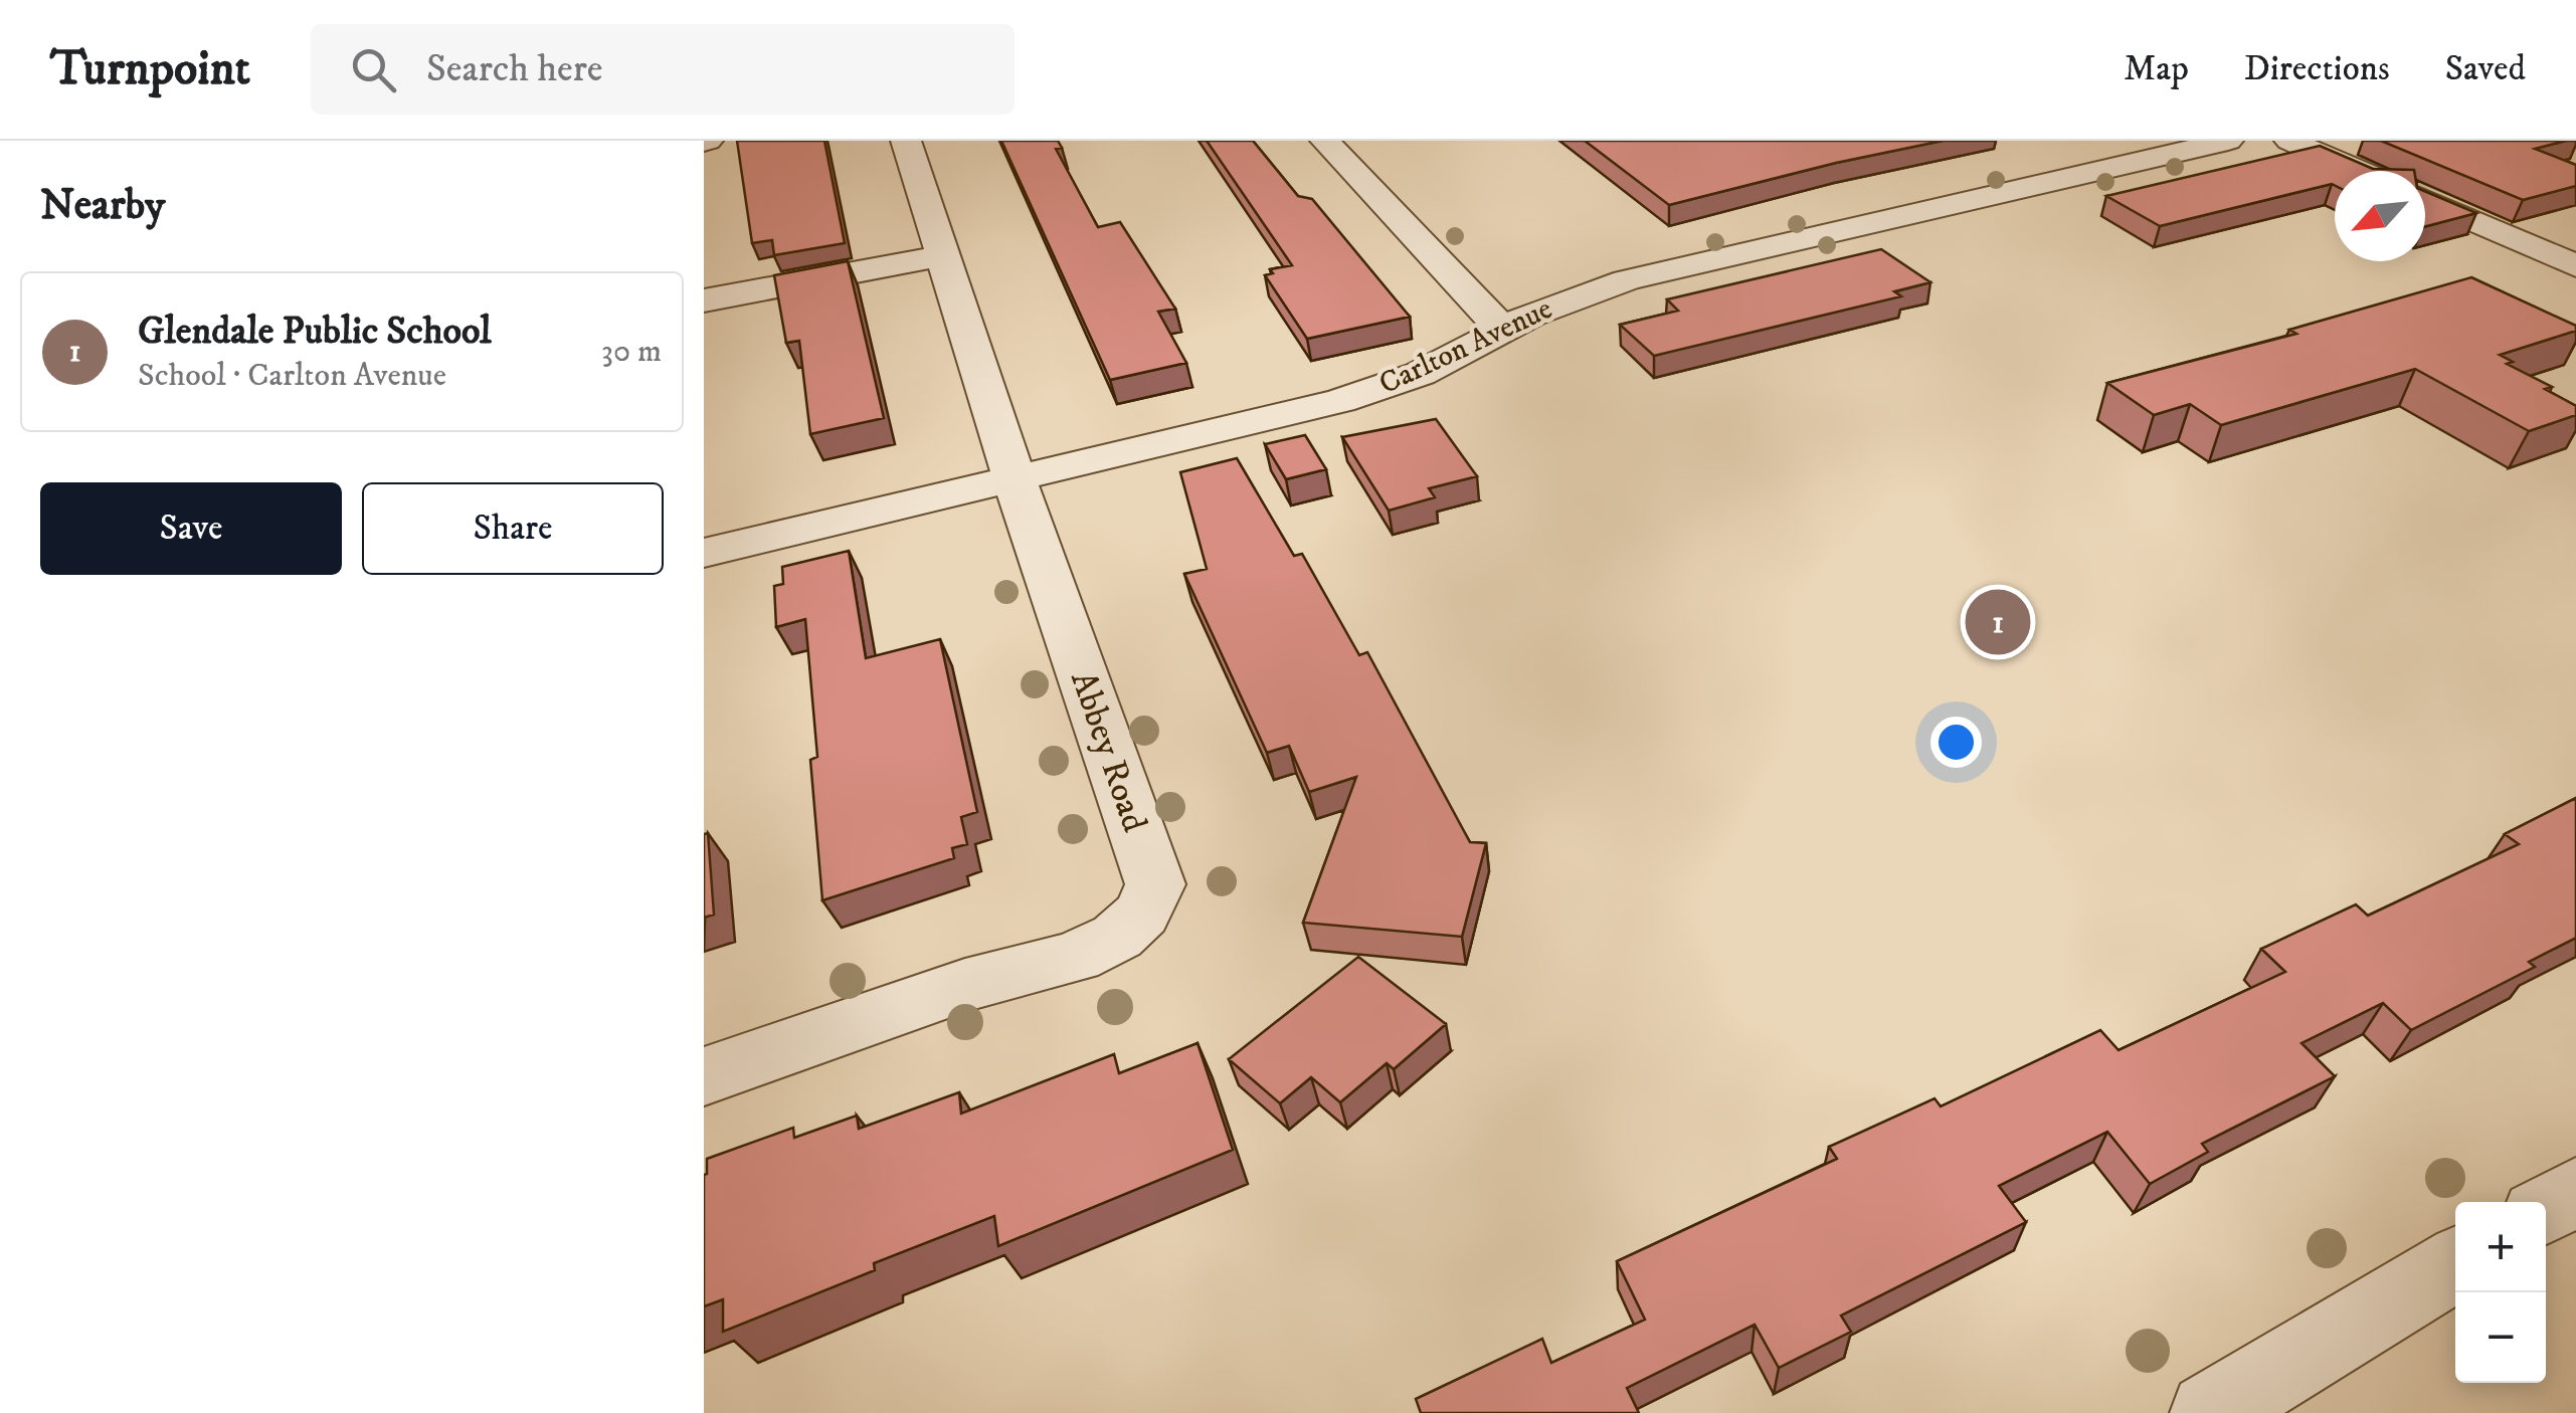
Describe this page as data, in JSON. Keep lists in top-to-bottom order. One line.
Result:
{"streets":{"street":["Carlton Avenue","Abbey Road"]},"crossings":[["Carlton Avenue","Abbey Road"]],"north":"bottom left","page":{"header":"Turnpoint","search":"Search here","nav":["Map","Directions","Saved"],"heading":"Nearby","list":[{"mark":"1","name":"Glendale Public School","note":"School · Carlton Avenue","value":"30 m"}],"buttons":["Save","Share"],"pins":"1","map_buttons":["+","−"]}}
